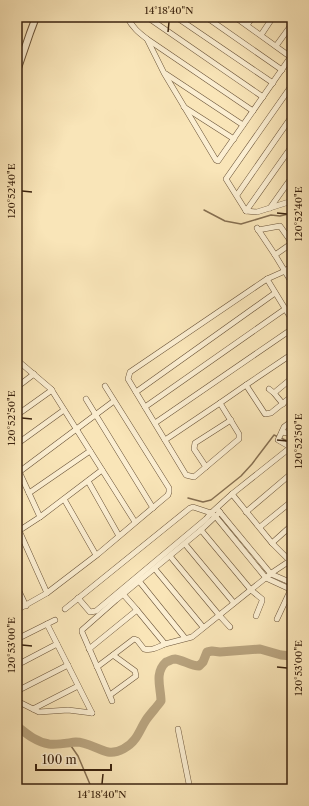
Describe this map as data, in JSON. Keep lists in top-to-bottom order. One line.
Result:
{"scale_bar":"100 m","coordinates":["14°18'40\"N","120°52'40\"E","120°52'50\"E","120°53'00\"E"]}
